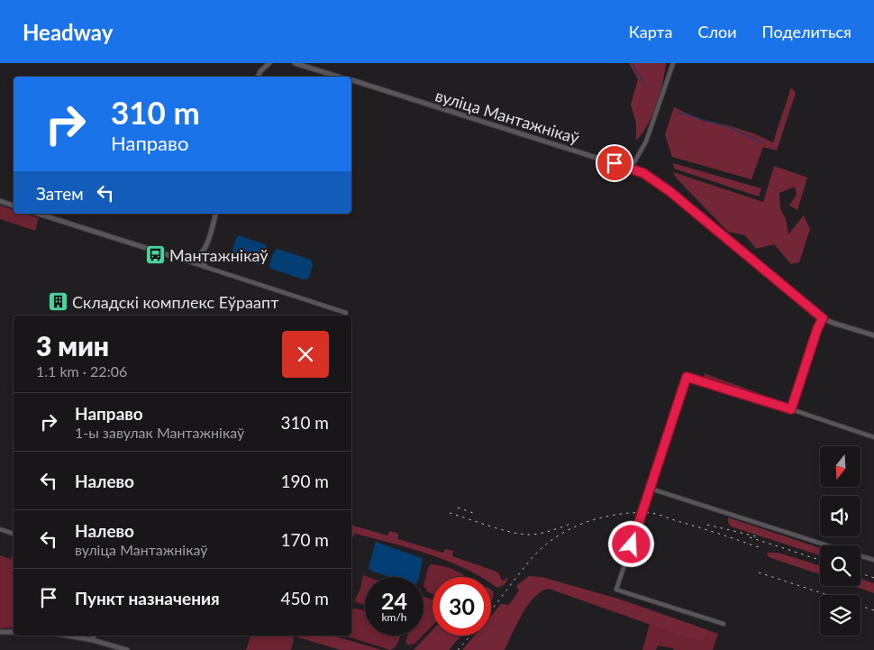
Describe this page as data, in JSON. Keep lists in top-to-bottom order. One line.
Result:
{"streets":{"street":["вуліца Мантажнікаў"]},"places":{"bus stop":["Мантажнікаў"],"building":["Складскі комплекс Еўраапт"]},"north":"bottom","page":{"header":"Headway","nav":["Карта","Слои","Поделиться"],"turn":["310 m","Направо"],"then":"Затем","heading":["3 мин","1.1 km · 22:06"],"list":[{"name":"Направо","note":"1-ы завулак Мантажнікаў","value":"310 m"},{"name":"Налево","value":"190 m"},{"name":"Налево","note":"вуліца Мантажнікаў","value":"170 m"},{"name":"Пункт назначения","value":"450 m"}],"speed":"24 km/h","limit":"30"}}
